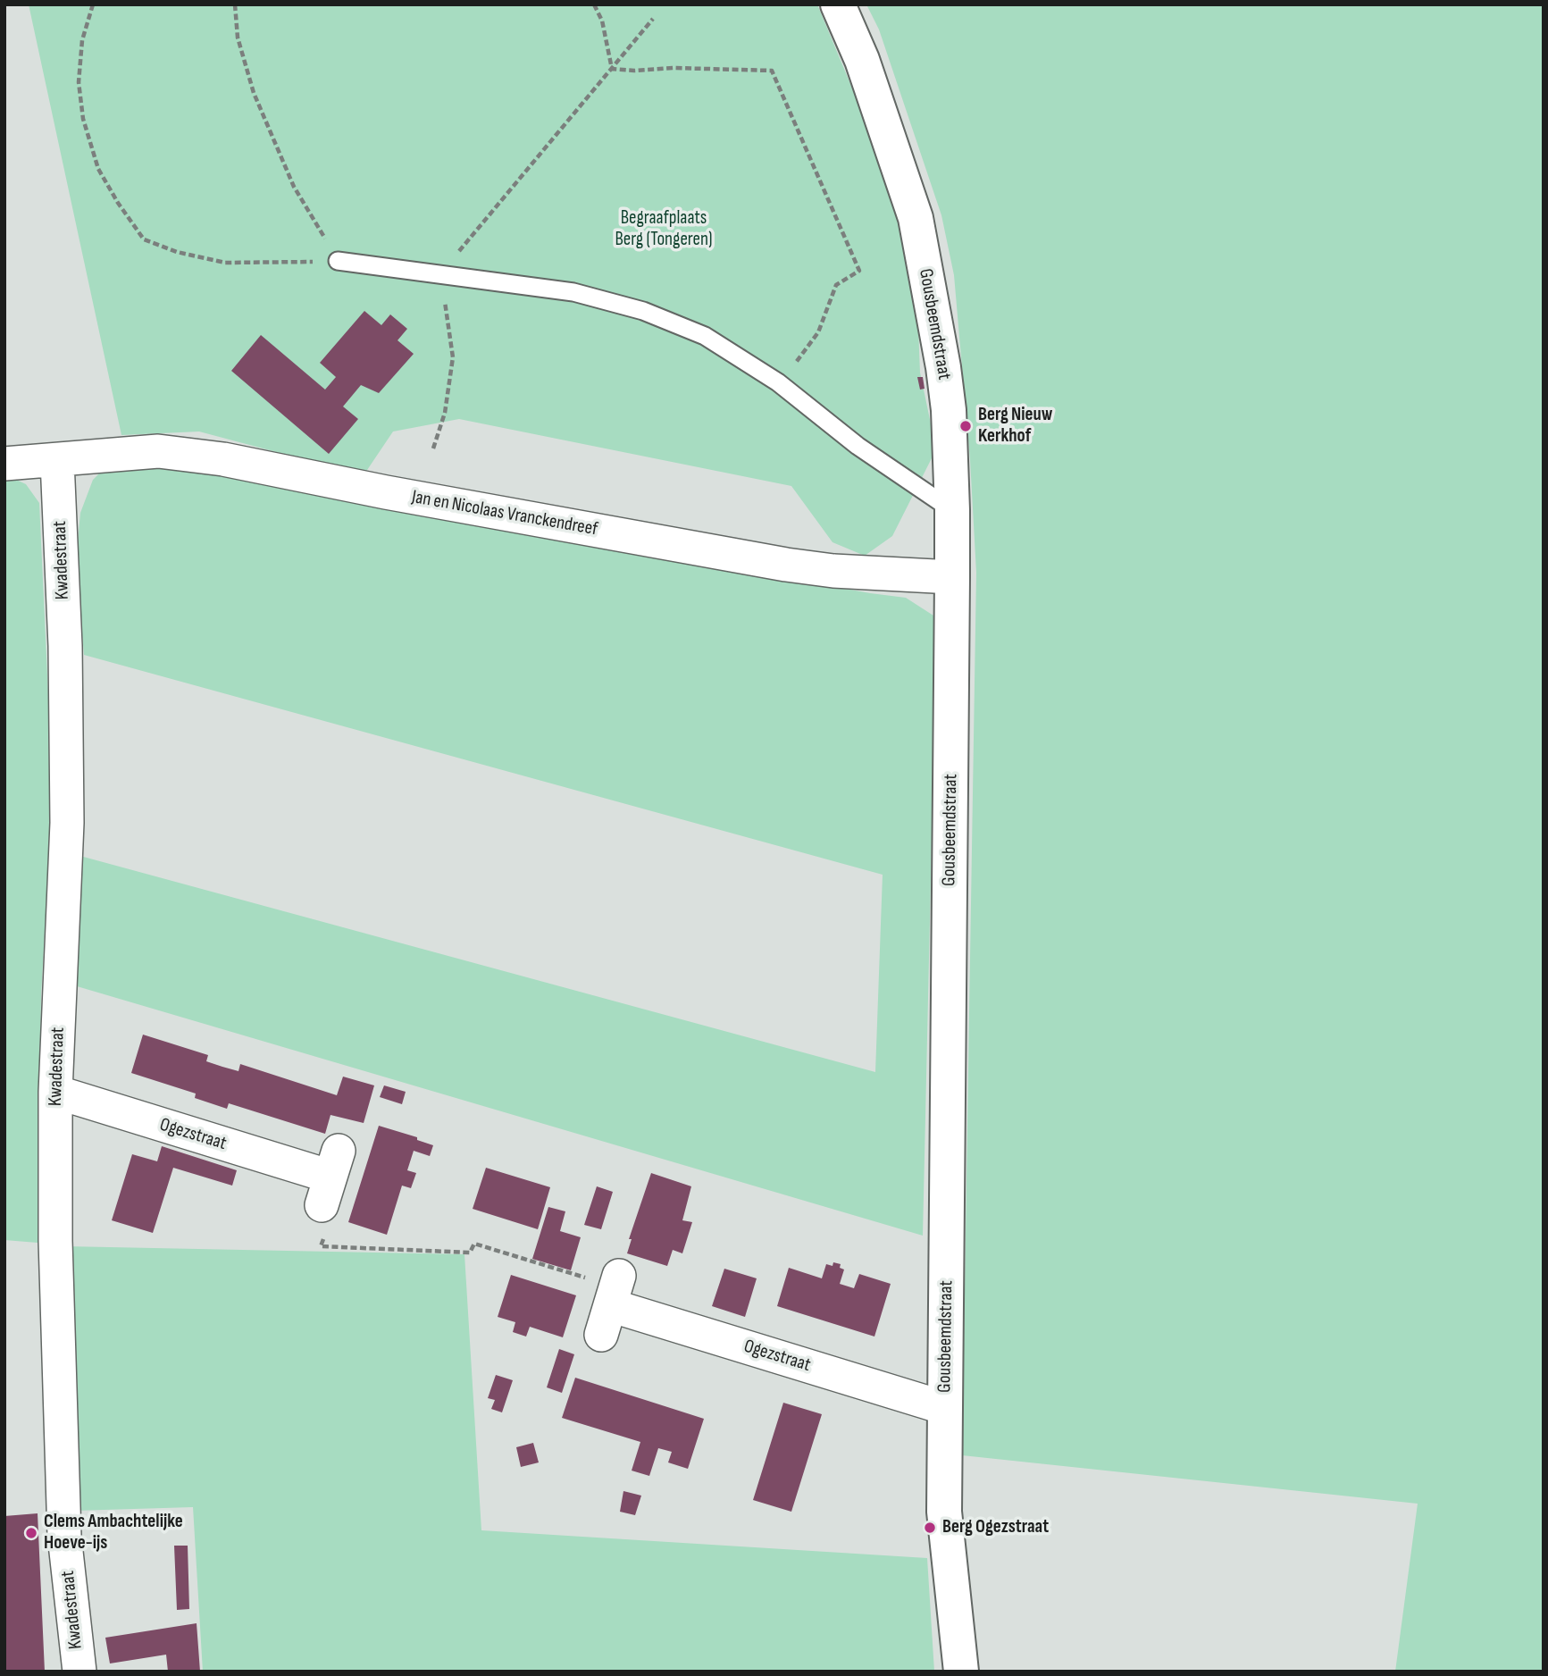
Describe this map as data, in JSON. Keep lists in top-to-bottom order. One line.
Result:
{"streets":{"street":["Gousbeemdstraat","Jan en Nicolaas Vranckendreef","Kwadestraat","Ogezstraat"]},"crossings":[["Gousbeemdstraat","Jan en Nicolaas Vranckendreef"],["Gousbeemdstraat","Ogezstraat"],["Jan en Nicolaas Vranckendreef","Kwadestraat"],["Kwadestraat","Ogezstraat"]],"parks":["Begraafplaats Berg (Tongeren)"],"places":["Berg Nieuw Kerkhof","Berg Ogezstraat","Clems Ambachtelijke Hoeve-ijs"]}
